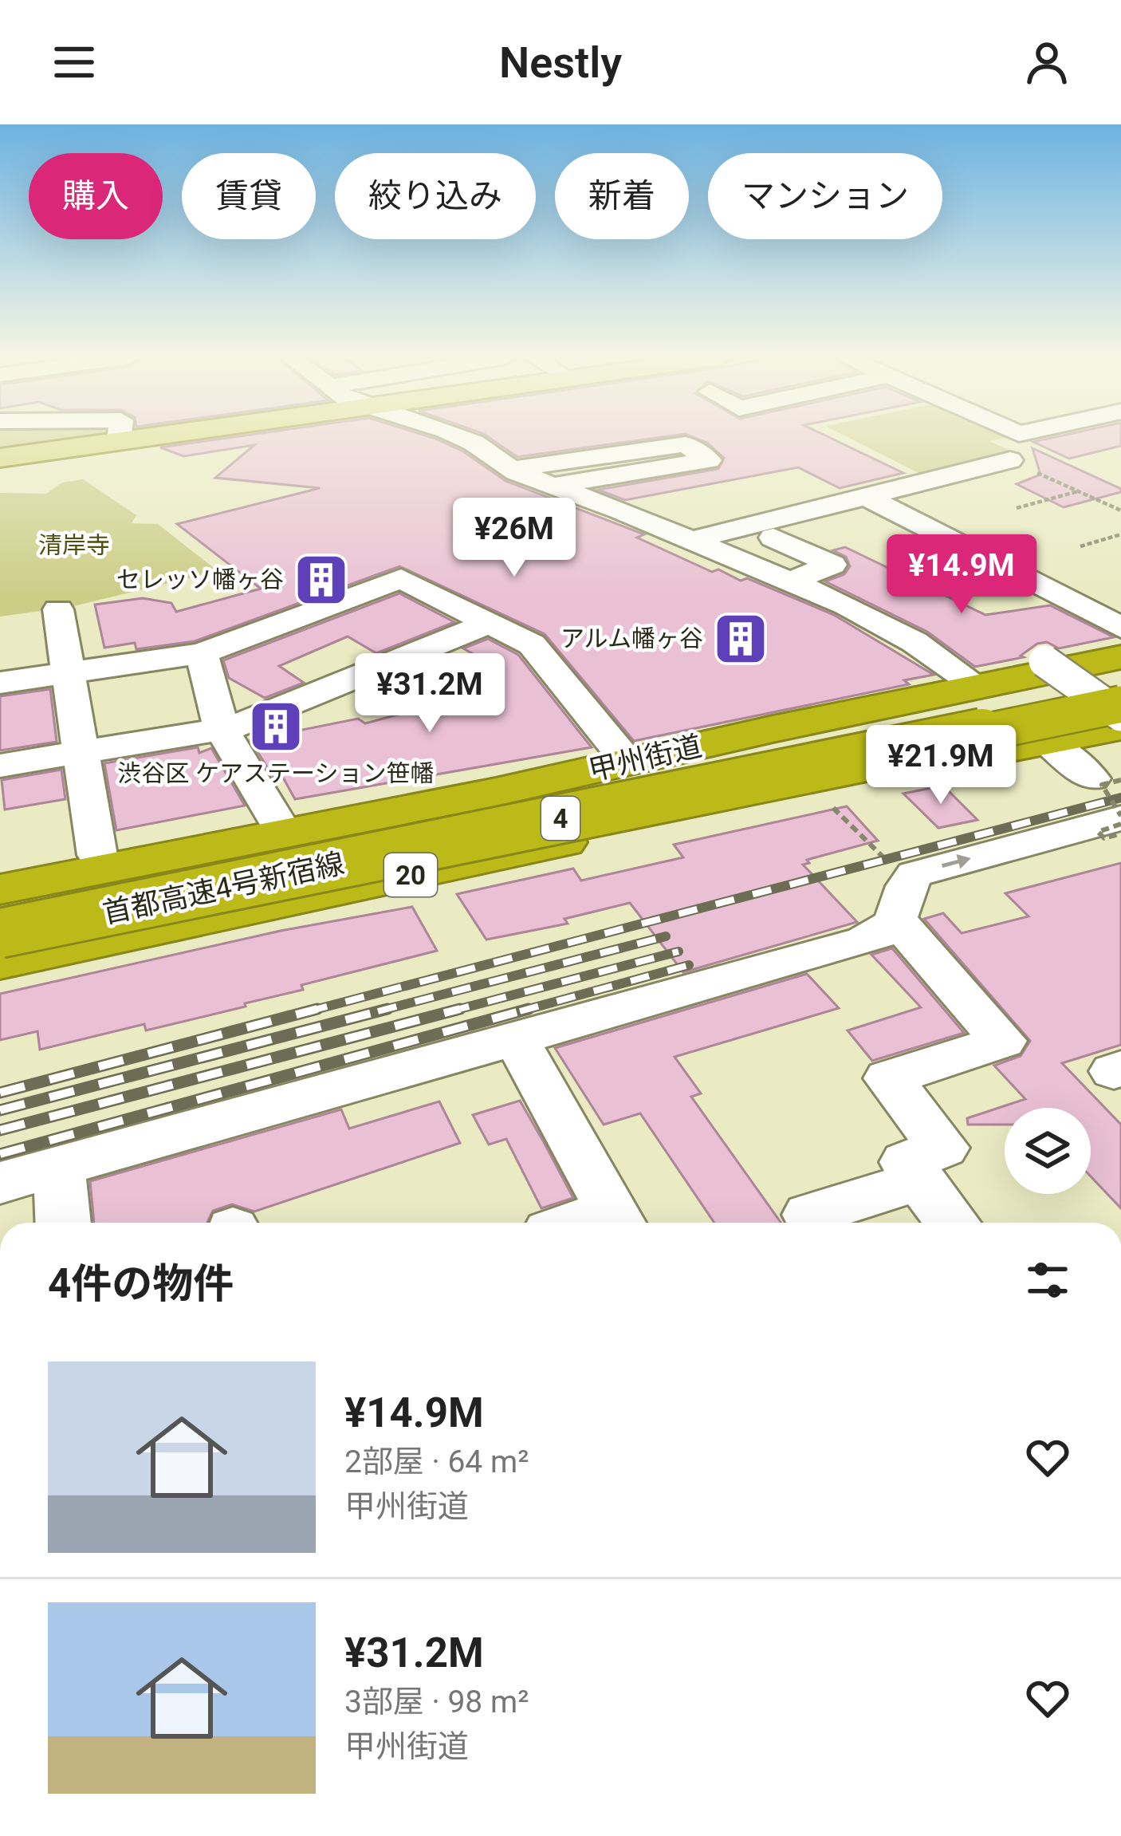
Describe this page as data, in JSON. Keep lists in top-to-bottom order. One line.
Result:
{"streets":{"highway":["甲州街道","4","20","首都高速4号新宿線"]},"crossings":[["甲州街道","20"]],"parks":["清岸寺"],"places":{"building":["セレッソ幡ヶ谷","アルム幡ヶ谷","渋谷区 ケアステーション笹幡"]},"page":{"header":"Nestly","chip":["購入","賃貸","絞り込み","新着","マンション"],"price":["¥26M","¥14.9M","¥31.2M","¥21.9M"],"heading":"4件の物件","list":[{"name":"¥14.9M","note":"2部屋 · 64 m² · 甲州街道"},{"name":"¥31.2M","note":"3部屋 · 98 m² · 甲州街道"}]}}
